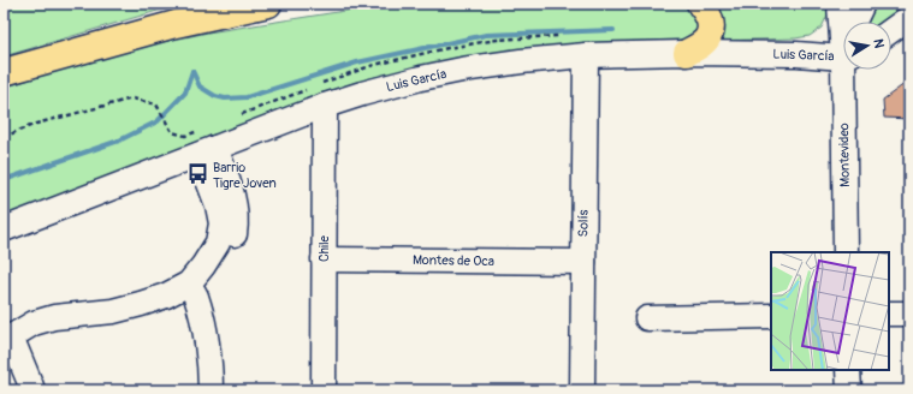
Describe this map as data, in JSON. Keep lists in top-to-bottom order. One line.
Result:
{"streets":{"street":["Luis García","Montevideo","Solís","Chile","Montes de Oca"]},"crossings":[["Luis García","Solís"],["Luis García","Chile"],["Solís","Montes de Oca"],["Chile","Montes de Oca"]],"places":{"bus stop":["Barrio Tigre Joven"]},"north":"right"}
